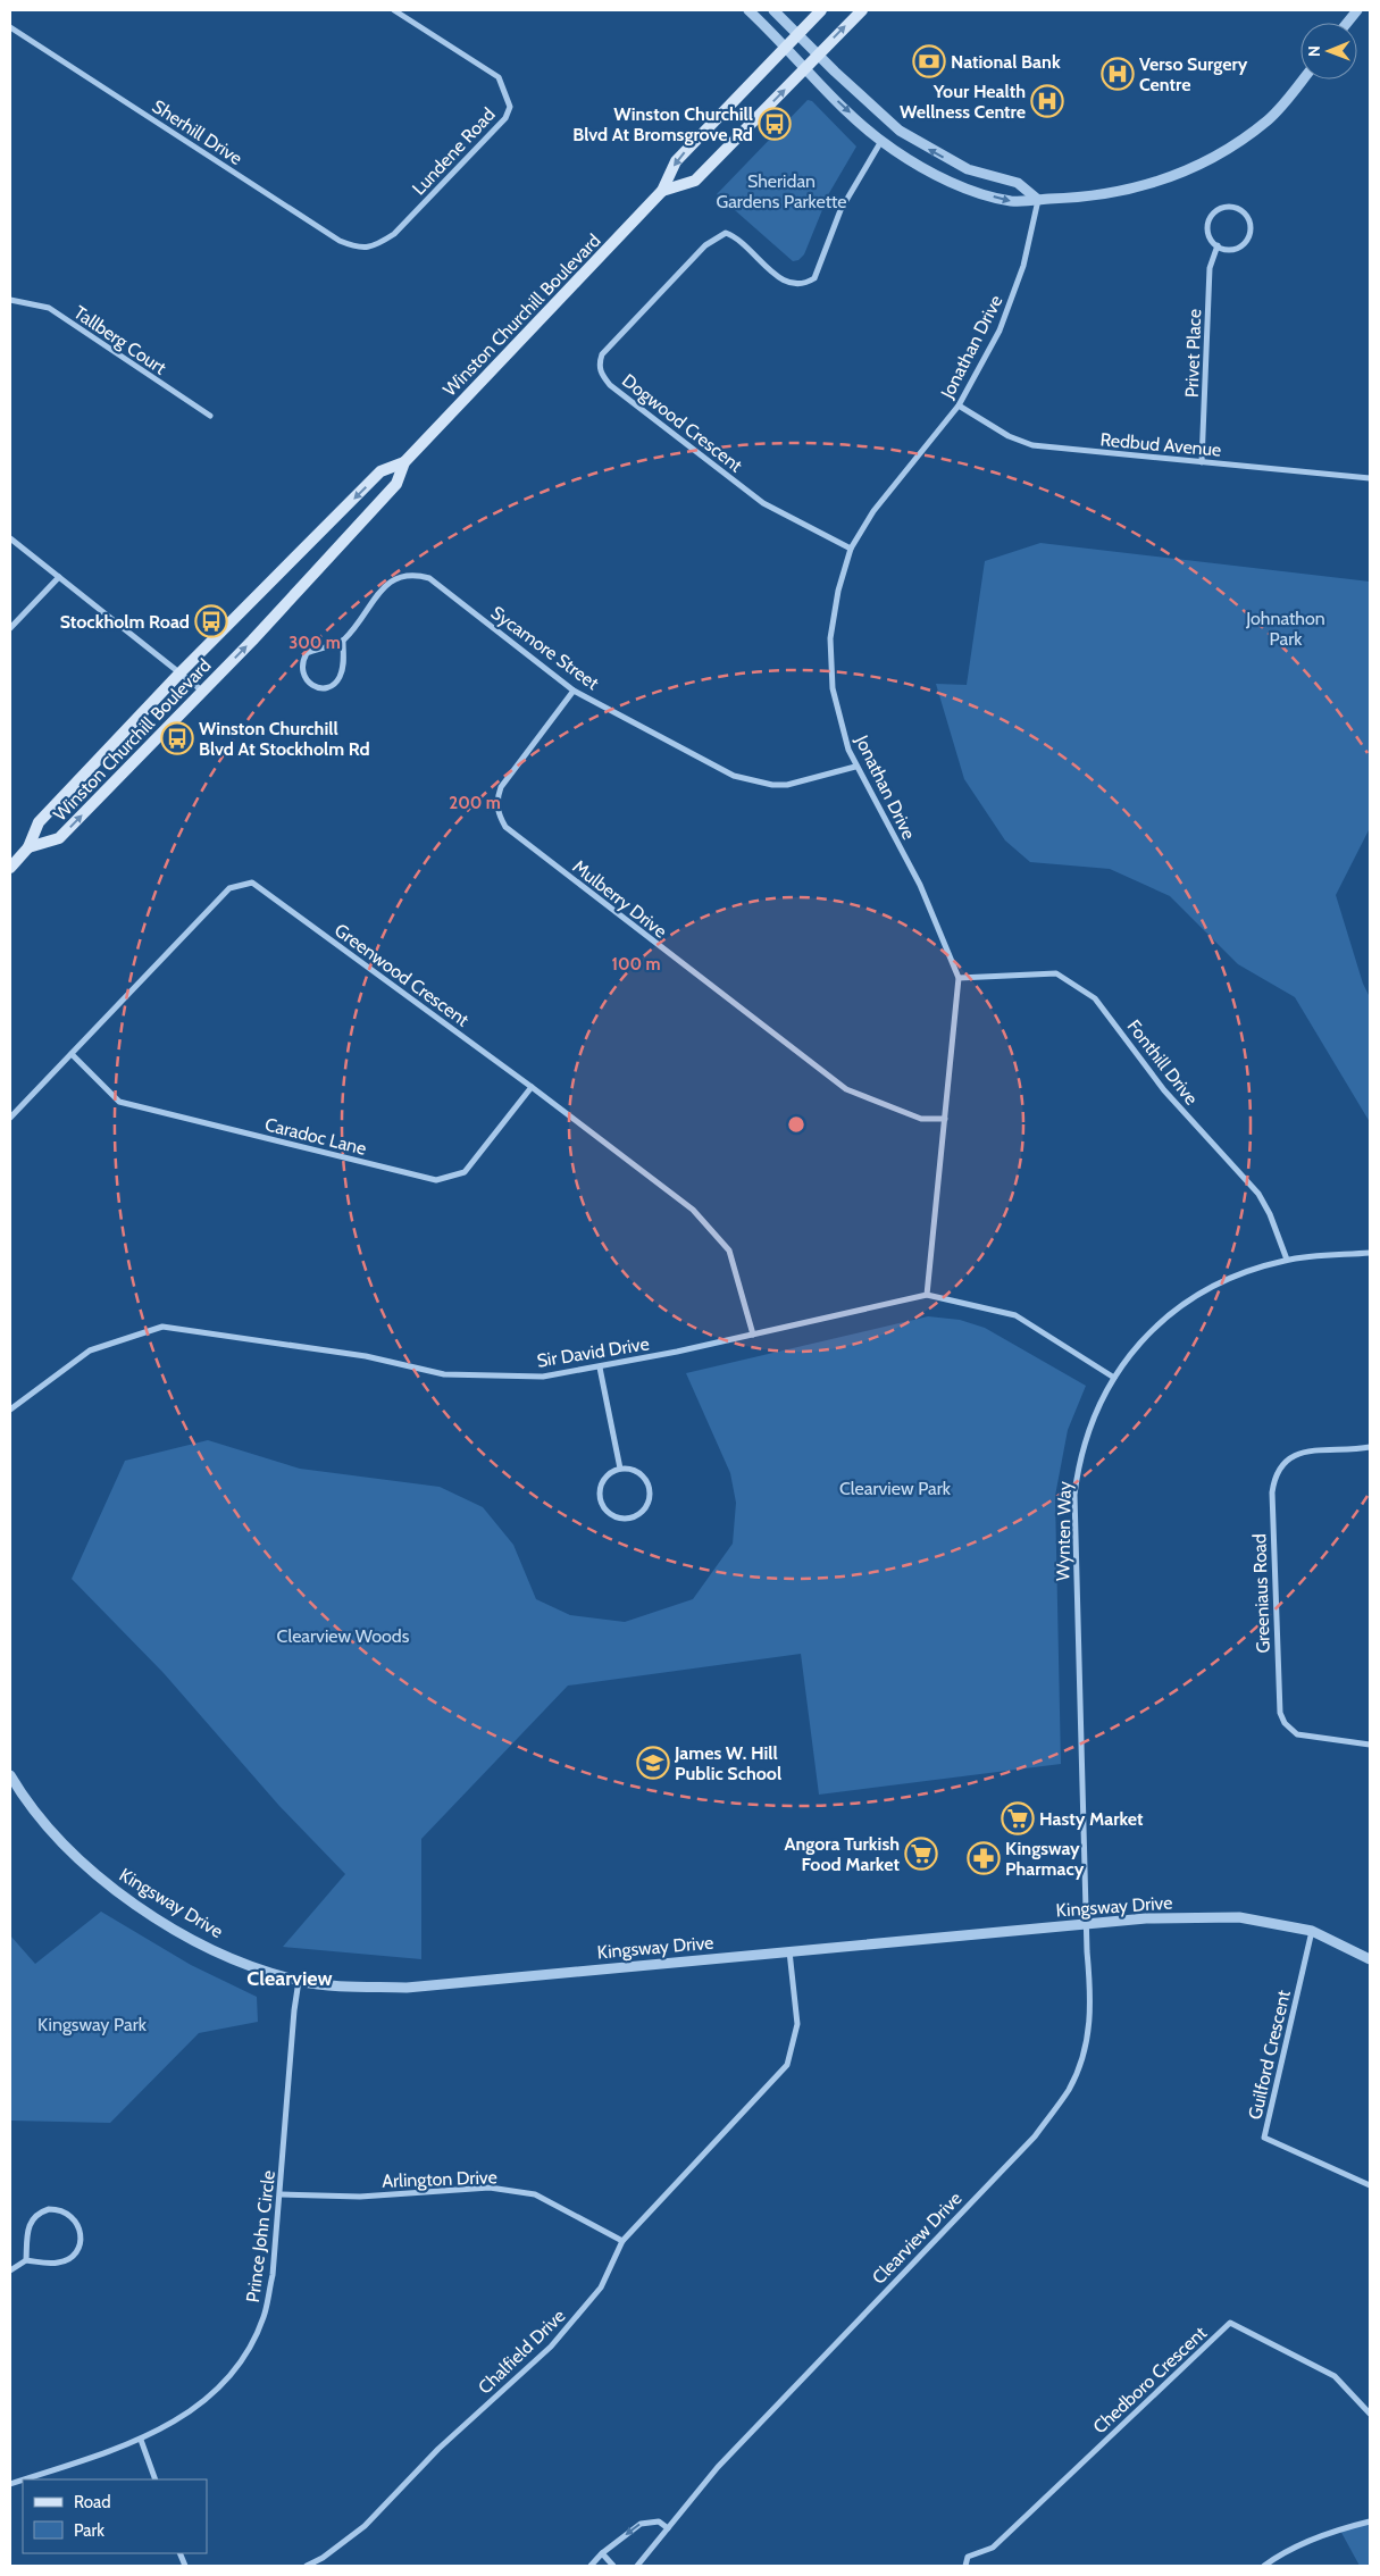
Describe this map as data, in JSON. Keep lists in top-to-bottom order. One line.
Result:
{"streets":{"main road":["Winston Churchill Boulevard"],"street":["Sherhill Drive","Lundene Road","Tallberg Court","Jonathan Drive","Privet Place","Dogwood Crescent","Redbud Avenue","Sycamore Street","Mulberry Drive","Greenwood Crescent","Fonthill Drive","Caradoc Lane","Sir David Drive","Wynten Way","Greeniaus Road","Kingsway Drive","Guilford Crescent","Arlington Drive","Prince John Circle","Clearview Drive","Chalfield Drive","Chedboro Crescent"]},"crossings":[["Sherhill Drive","Lundene Road"],["Jonathan Drive","Dogwood Crescent"],["Jonathan Drive","Redbud Avenue"],["Jonathan Drive","Sycamore Street"],["Jonathan Drive","Mulberry Drive"],["Jonathan Drive","Fonthill Drive"],["Jonathan Drive","Sir David Drive"],["Privet Place","Redbud Avenue"],["Sycamore Street","Mulberry Drive"],["Greenwood Crescent","Caradoc Lane"],["Greenwood Crescent","Sir David Drive"],["Fonthill Drive","Wynten Way"],["Sir David Drive","Wynten Way"],["Wynten Way","Kingsway Drive"],["Wynten Way","Clearview Drive"],["Kingsway Drive","Guilford Crescent"],["Kingsway Drive","Prince John Circle"],["Kingsway Drive","Clearview Drive"],["Kingsway Drive","Chalfield Drive"],["Arlington Drive","Prince John Circle"],["Arlington Drive","Chalfield Drive"]],"districts":["Clearview"],"parks":["Sheridan Gardens Parkette","Johnathon Park","Clearview Park","Clearview Woods","Kingsway Park"],"places":{"bank":["National Bank"],"hospital":["Verso Surgery Centre","Your Health Wellness Centre"],"bus stop":["Winston Churchill Blvd At Bromsgrove Rd","Stockholm Road","Winston Churchill Blvd At Stockholm Rd"],"school or university":["James W. Hill Public School"],"supermarket":["Hasty Market","Angora Turkish Food Market"],"pharmacy":["Kingsway Pharmacy"]},"legend":["Road","Park"],"north":"left","rings":["300 m","200 m","100 m"]}
